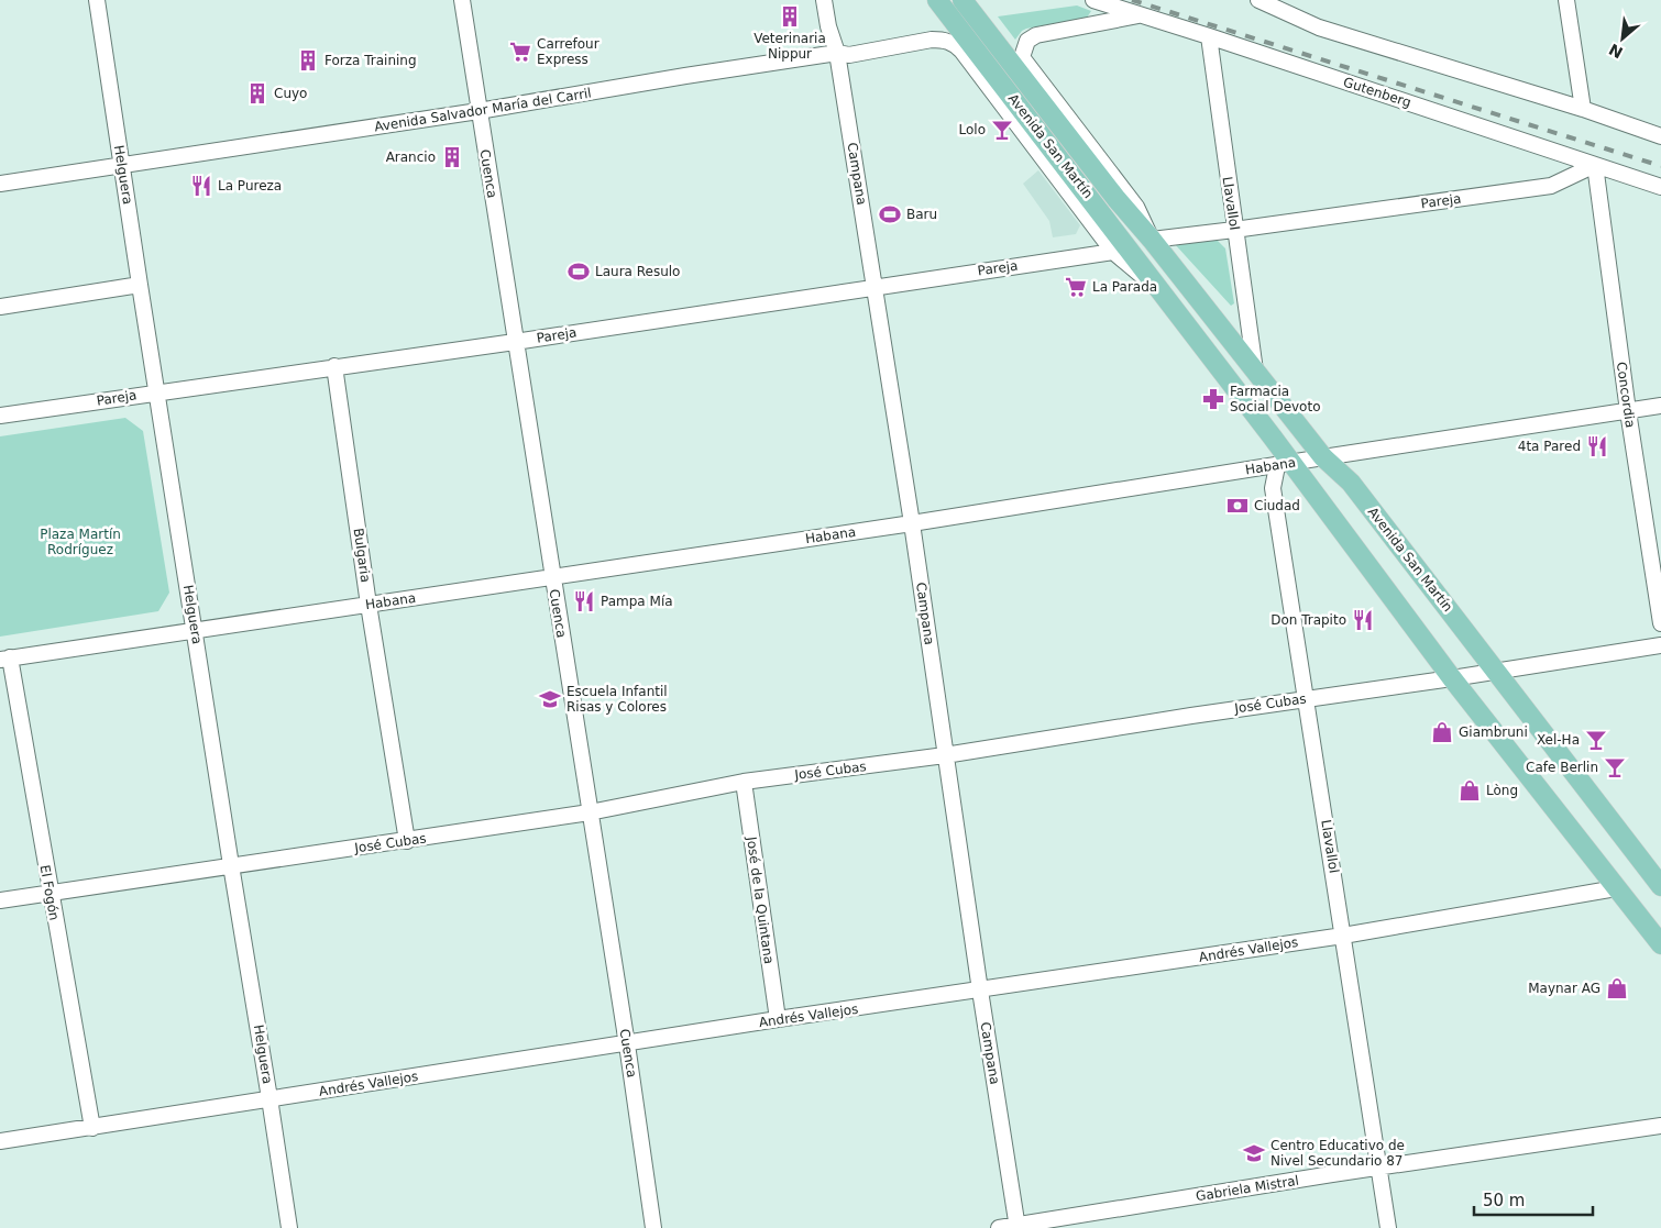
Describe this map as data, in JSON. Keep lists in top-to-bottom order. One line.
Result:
{"streets":{"main road":["Avenida San Martín"],"street":["Gutenberg","Avenida Salvador María del Carril","Cuenca","Campana","Helguera","Pareja","Llavallol","Concordia","Habana","Bulgaria","José Cubas","El Fogón","José de la Quintana","Andrés Vallejos","Gabriela Mistral"]},"crossings":[["Gutenberg","Avenida San Martín"],["Gutenberg","Pareja"],["Gutenberg","Llavallol"],["Gutenberg","Concordia"],["Avenida Salvador María del Carril","Avenida San Martín"],["Avenida Salvador María del Carril","Cuenca"],["Avenida Salvador María del Carril","Campana"],["Avenida Salvador María del Carril","Helguera"],["Avenida San Martín","Pareja"],["Avenida San Martín","Llavallol"],["Avenida San Martín","Habana"],["Avenida San Martín","José Cubas"],["Avenida San Martín","Andrés Vallejos"],["Cuenca","Pareja"],["Cuenca","Habana"],["Cuenca","José Cubas"],["Cuenca","Andrés Vallejos"],["Campana","Pareja"],["Campana","Habana"],["Campana","José Cubas"],["Campana","Andrés Vallejos"],["Campana","Gabriela Mistral"],["Helguera","Pareja"],["Helguera","Habana"],["Helguera","José Cubas"],["Helguera","Andrés Vallejos"],["Pareja","Llavallol"],["Pareja","Concordia"],["Pareja","Bulgaria"],["Llavallol","Habana"],["Llavallol","José Cubas"],["Llavallol","Andrés Vallejos"],["Llavallol","Gabriela Mistral"],["Concordia","Habana"],["Habana","Bulgaria"],["Habana","El Fogón"],["Bulgaria","José Cubas"],["José Cubas","El Fogón"],["José Cubas","José de la Quintana"],["El Fogón","Andrés Vallejos"],["José de la Quintana","Andrés Vallejos"]],"parks":["Plaza Martín Rodríguez"],"places":{"building":["Veterinaria Nippur","Forza Training","Cuyo","Arancio"],"supermarket":["Carrefour Express","La Parada"],"bar":["Lolo","Xel-Ha","Cafe Berlin"],"restaurant":["La Pureza","4ta Pared","Pampa Mía","Don Trapito"],"sports":["Baru","Laura Resulo"],"pharmacy":["Farmacia Social Devoto"],"bank":["Ciudad"],"school or university":["Escuela Infantil Risas y Colores","Centro Educativo de Nivel Secundario 87"],"shop":["Giambruni","Lòng","Maynar AG"]},"scale_bar":"50 m","north":"bottom left"}
